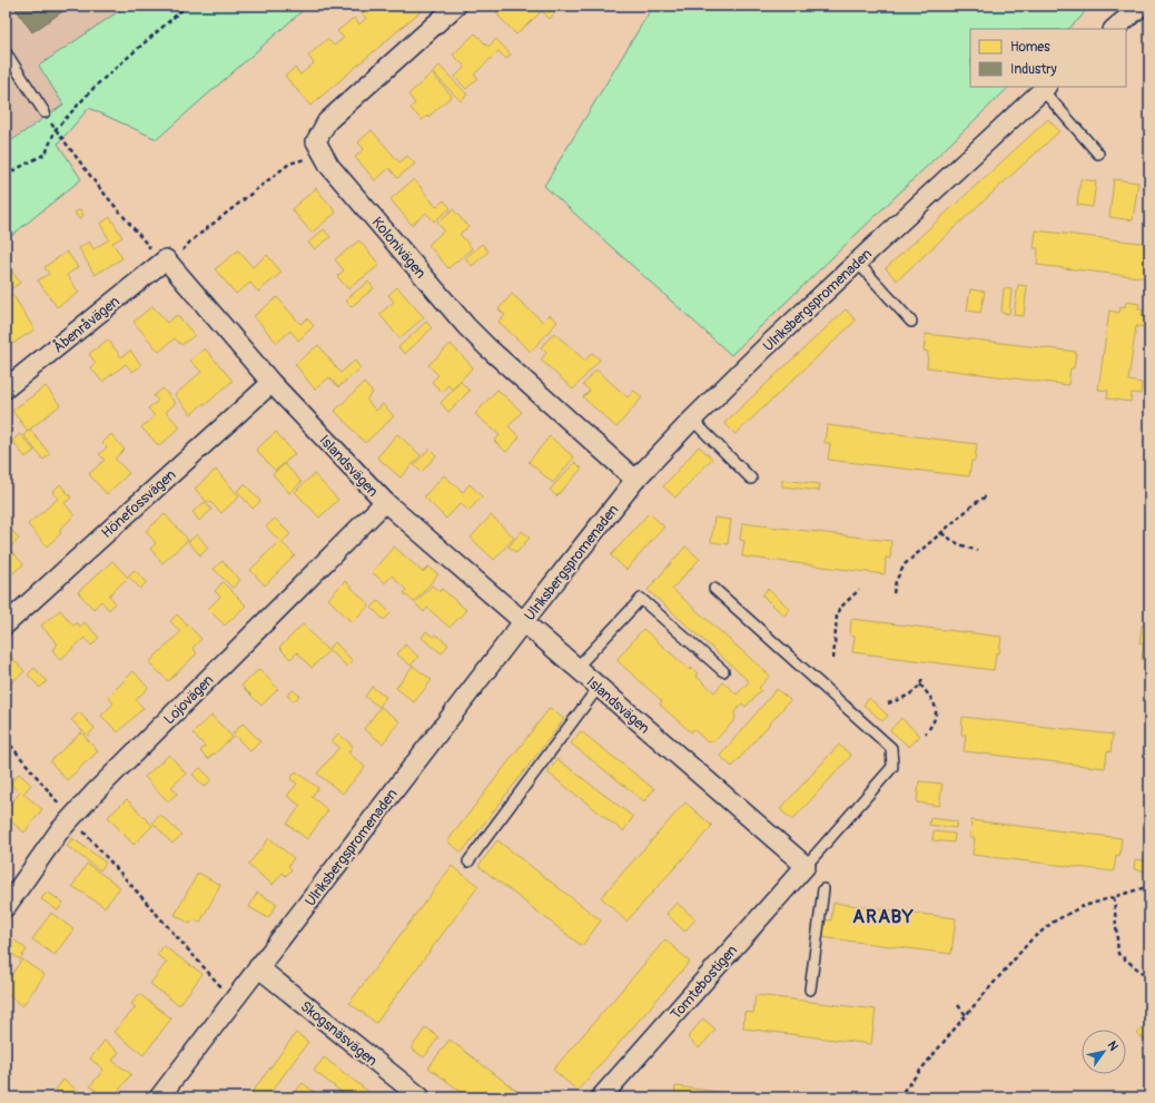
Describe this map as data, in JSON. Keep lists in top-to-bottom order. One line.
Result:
{"streets":{"street":["Kolonivägen","Ulriksbergspromenaden","Åbenråvägen","Islandsvägen","Hönefossvägen","Lojovägen","Tomtebostigen","Skogsnäsvägen"]},"crossings":[["Kolonivägen","Ulriksbergspromenaden"],["Ulriksbergspromenaden","Islandsvägen"],["Ulriksbergspromenaden","Skogsnäsvägen"],["Åbenråvägen","Islandsvägen"],["Islandsvägen","Hönefossvägen"],["Islandsvägen","Lojovägen"],["Islandsvägen","Tomtebostigen"]],"districts":["ARABY"],"legend":["Homes","Industry"],"north":"top right"}
